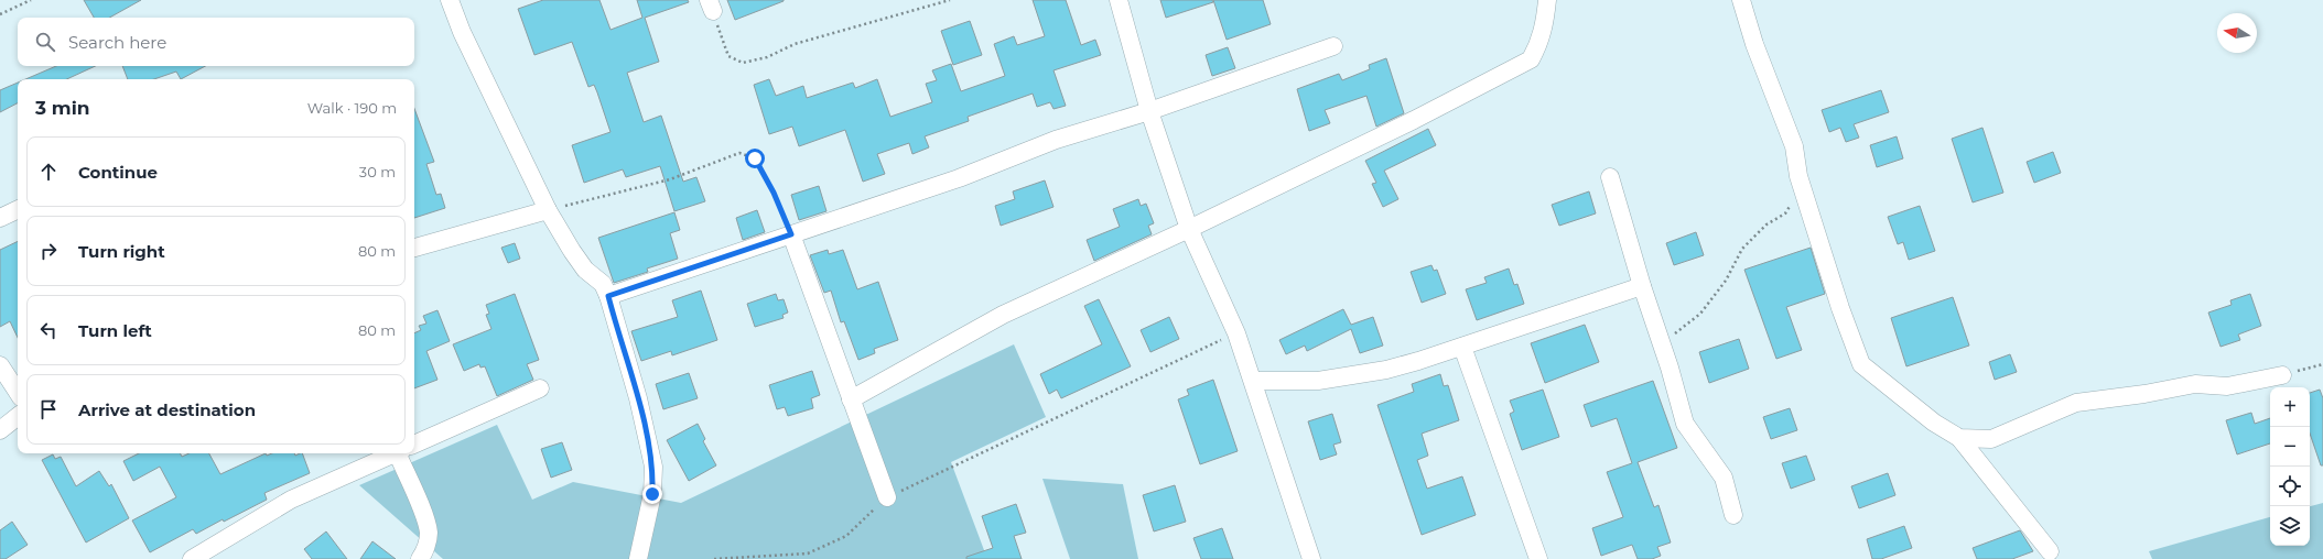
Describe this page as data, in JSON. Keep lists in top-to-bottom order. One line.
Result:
{"north":"left","page":{"search":"Search here","heading":["3 min","Walk · 190 m"],"list":[["Continue","30 m"],["Turn right","80 m"],["Turn left","80 m"],"Arrive at destination"],"map_buttons":["+","−"]}}
